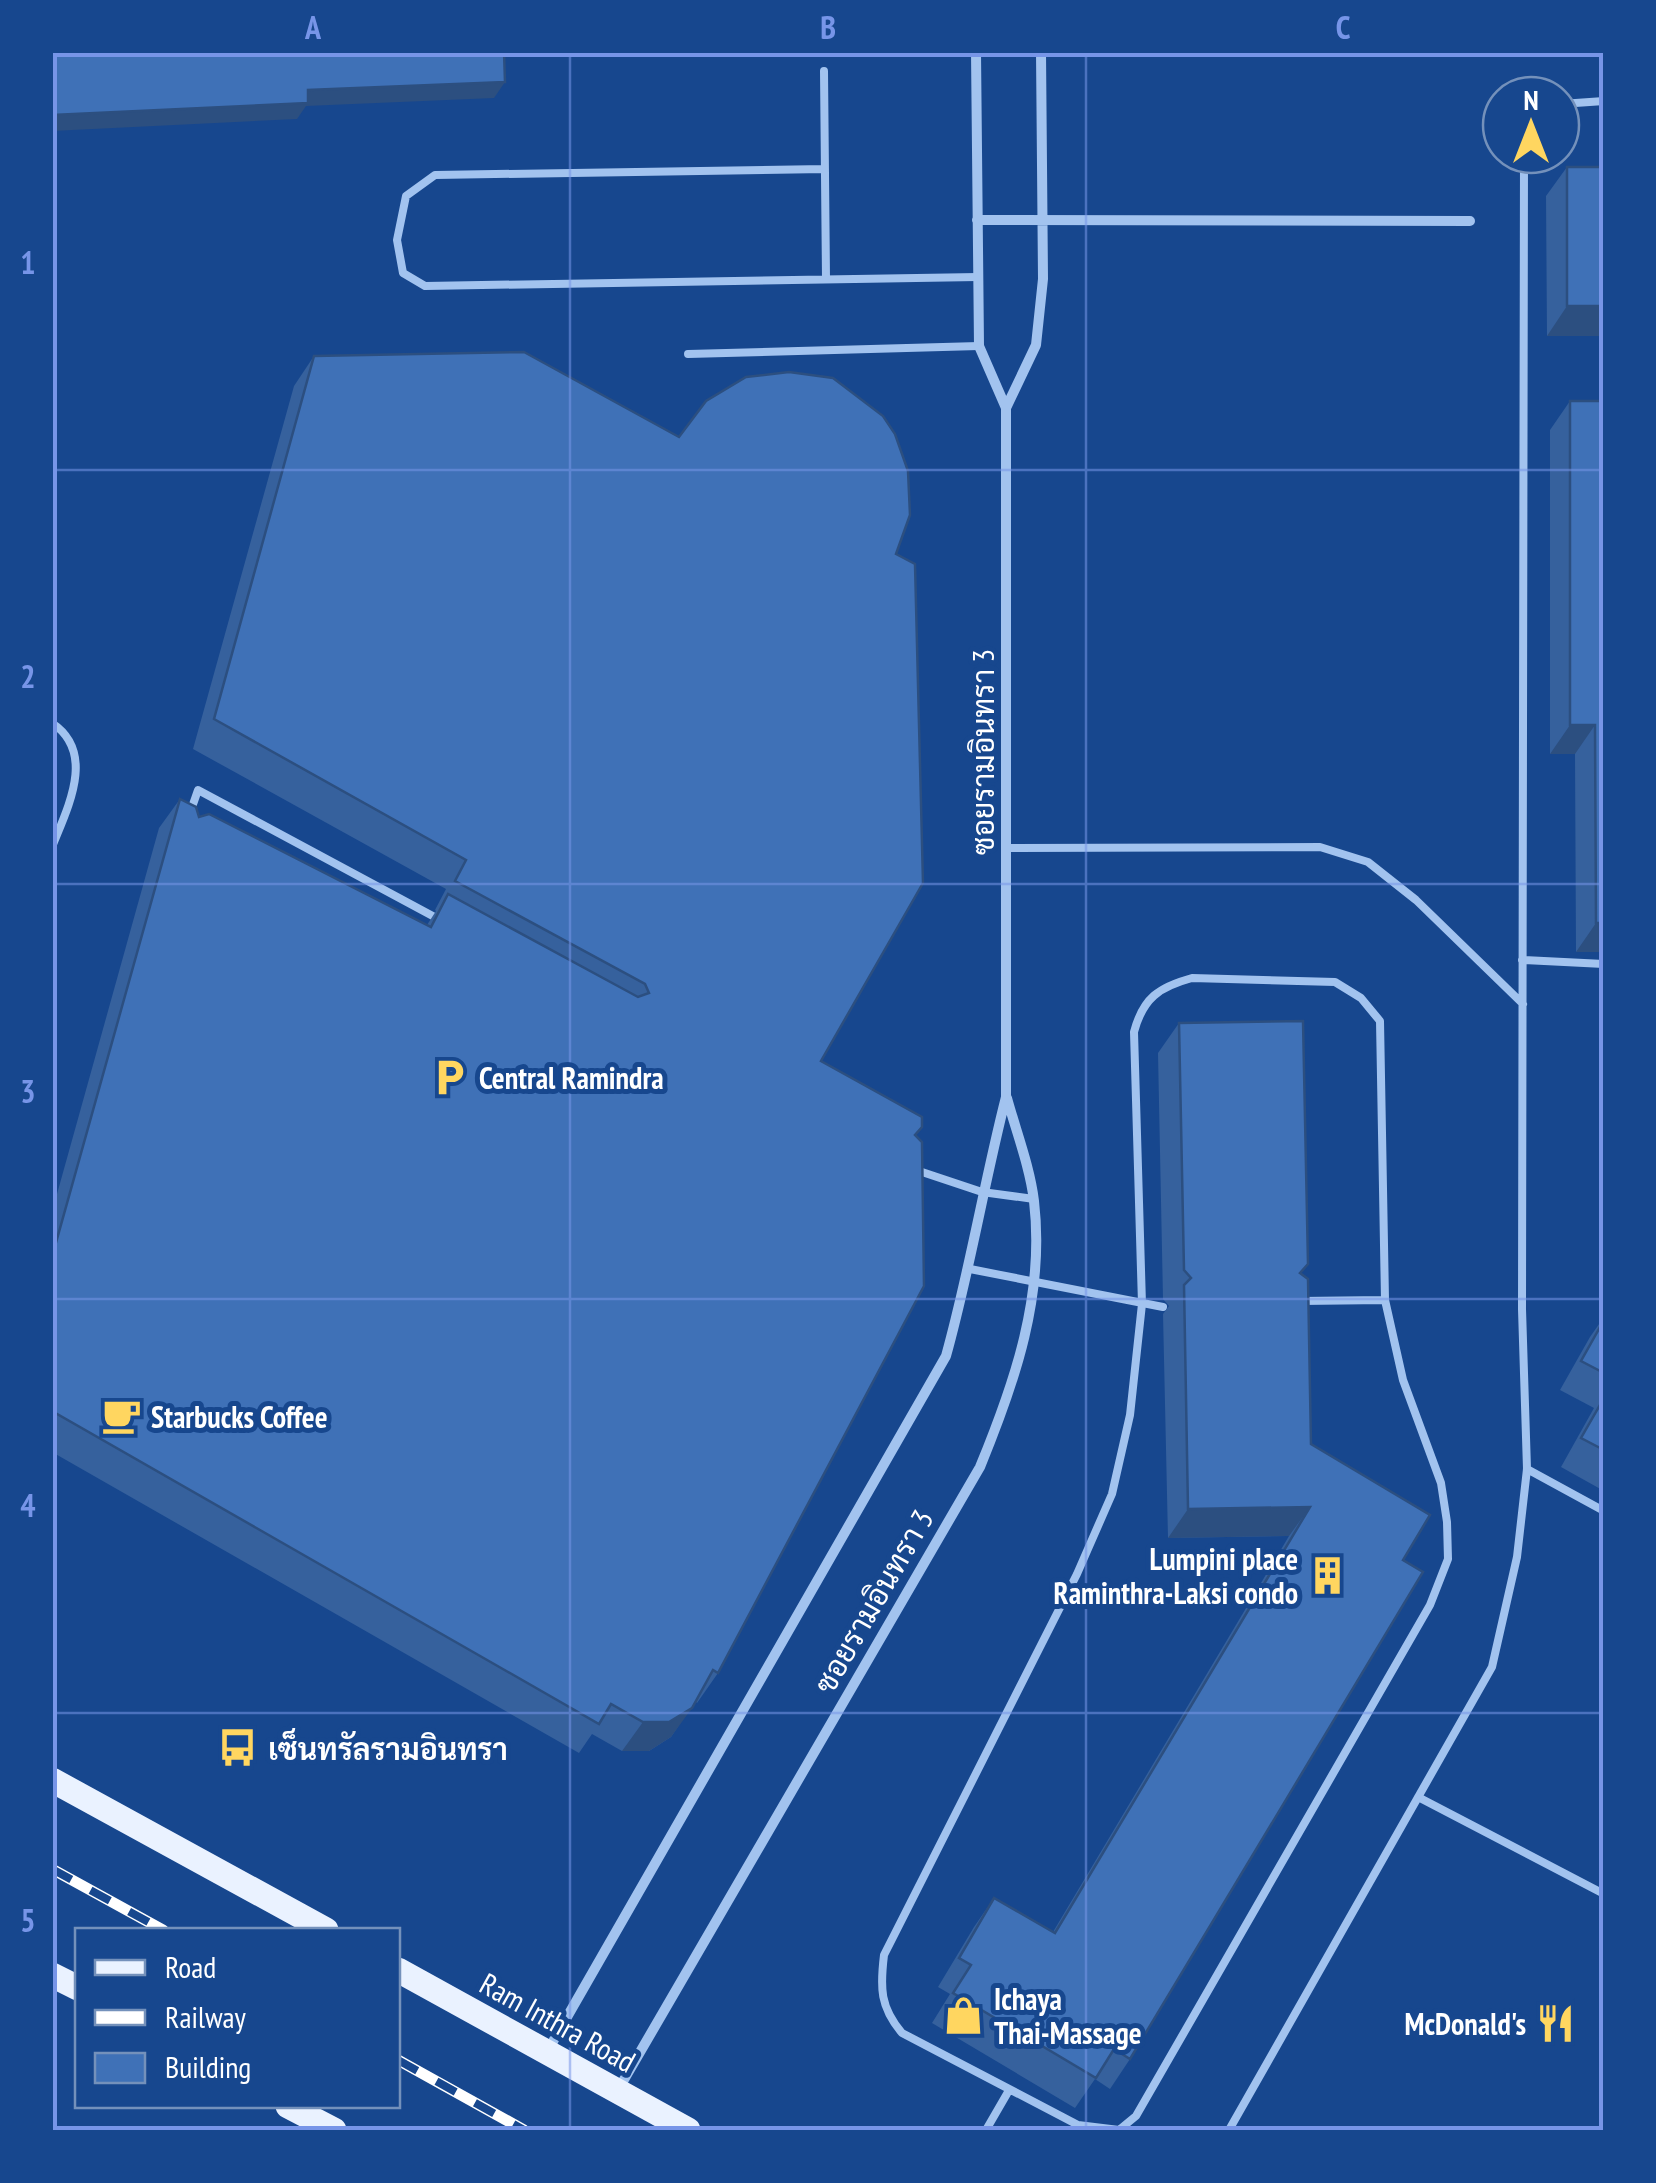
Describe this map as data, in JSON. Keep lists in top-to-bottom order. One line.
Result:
{"streets":{"main road":["Ram Inthra Road"],"street":["ซอยรามอินทรา 3"]},"crossings":[["ซอยรามอินทรา 3","Ram Inthra Road"]],"places":{"parking":["Central Ramindra"],"cafe":["Starbucks Coffee"],"building":["Lumpini place Raminthra-Laksi condo"],"bus stop":["เซ็นทรัลรามอินทรา"],"shop":["Ichaya Thai-Massage"],"restaurant":["McDonald's"]},"legend":["Road","Railway","Building"],"north":"top","grid":{"columns":["A","B","C"],"rows":["1","2","3","4","5"]}}
